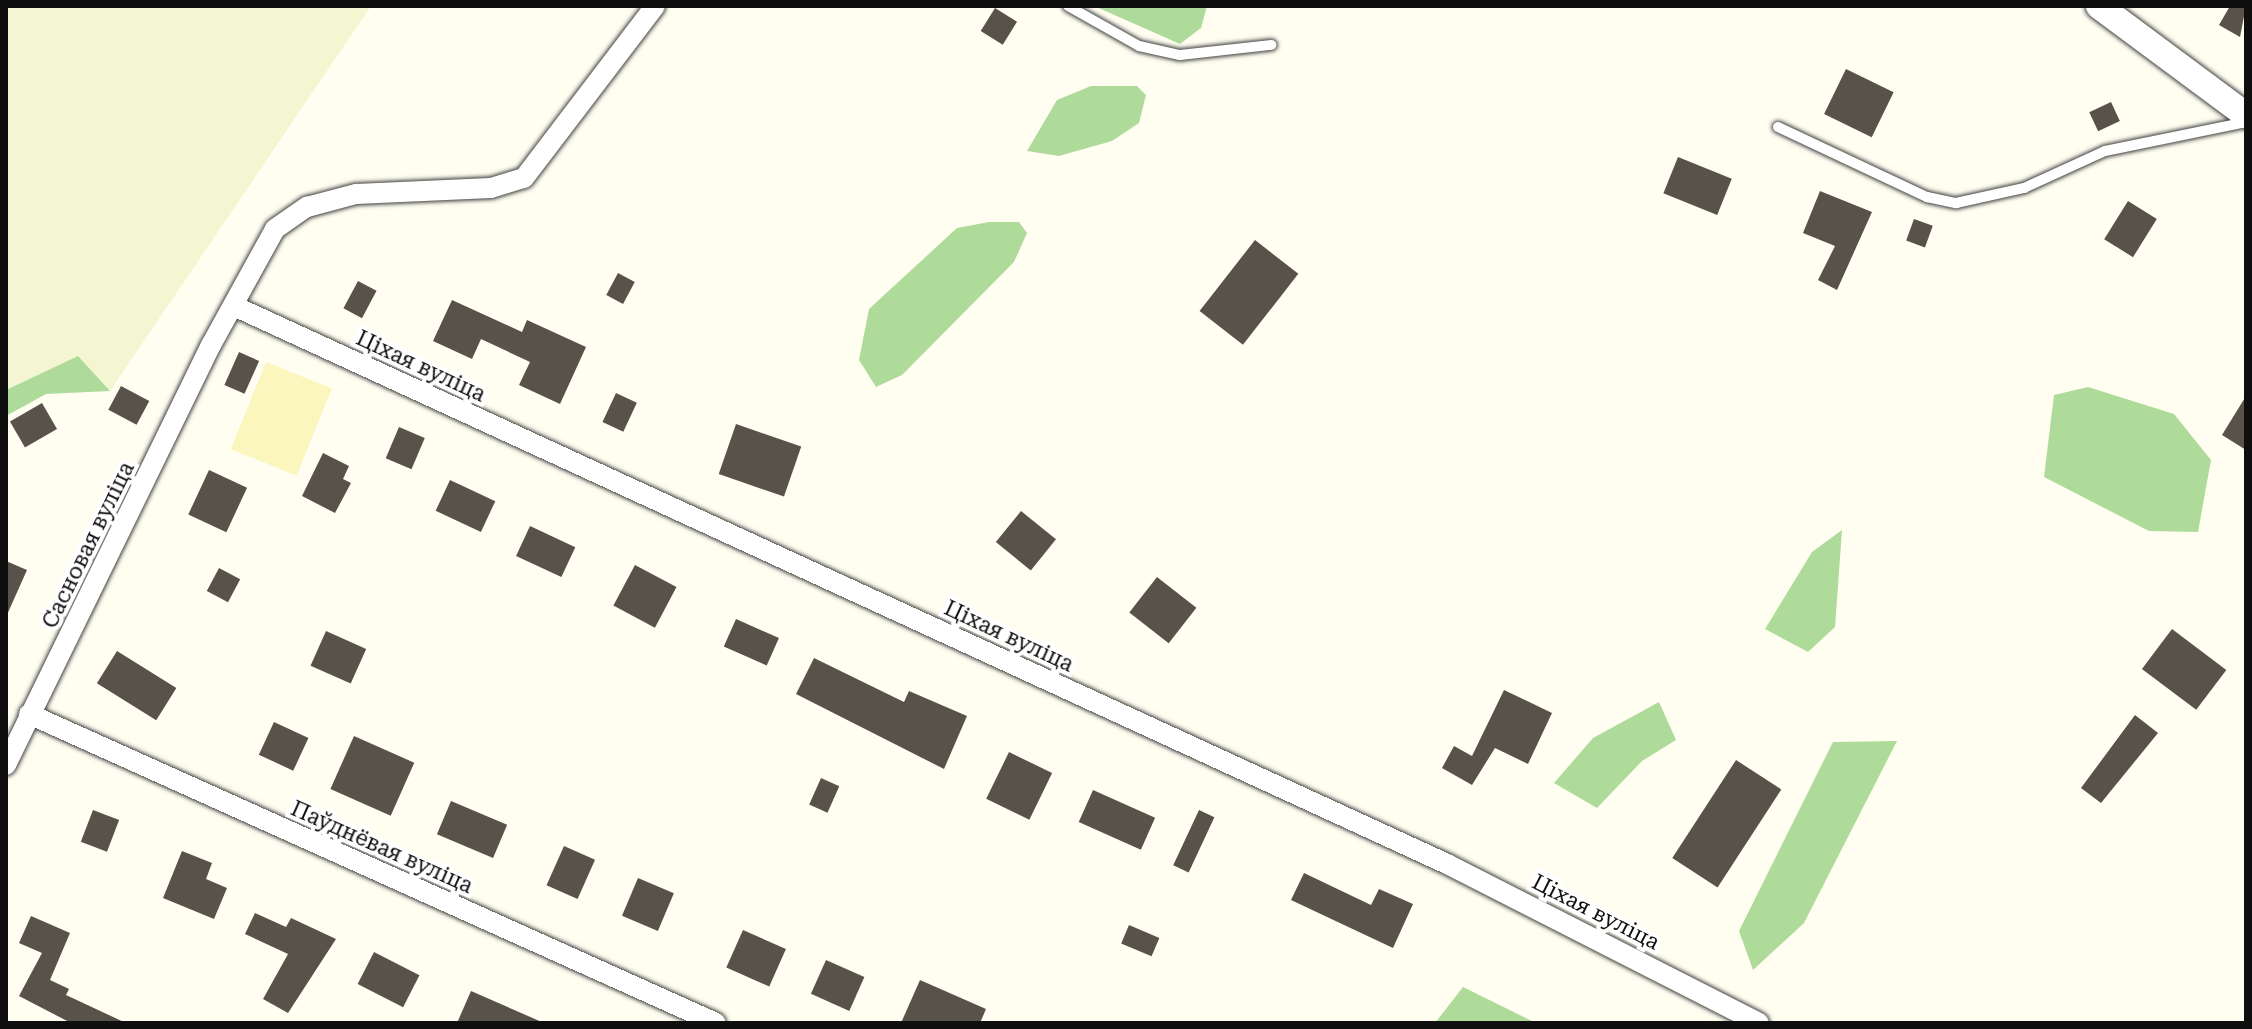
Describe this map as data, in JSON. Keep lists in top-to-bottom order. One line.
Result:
{"streets":{"street":["Ціхая вуліца","Сасновая вуліца","Паўднёвая вуліца"]},"crossings":[["Ціхая вуліца","Сасновая вуліца"],["Сасновая вуліца","Паўднёвая вуліца"]]}
